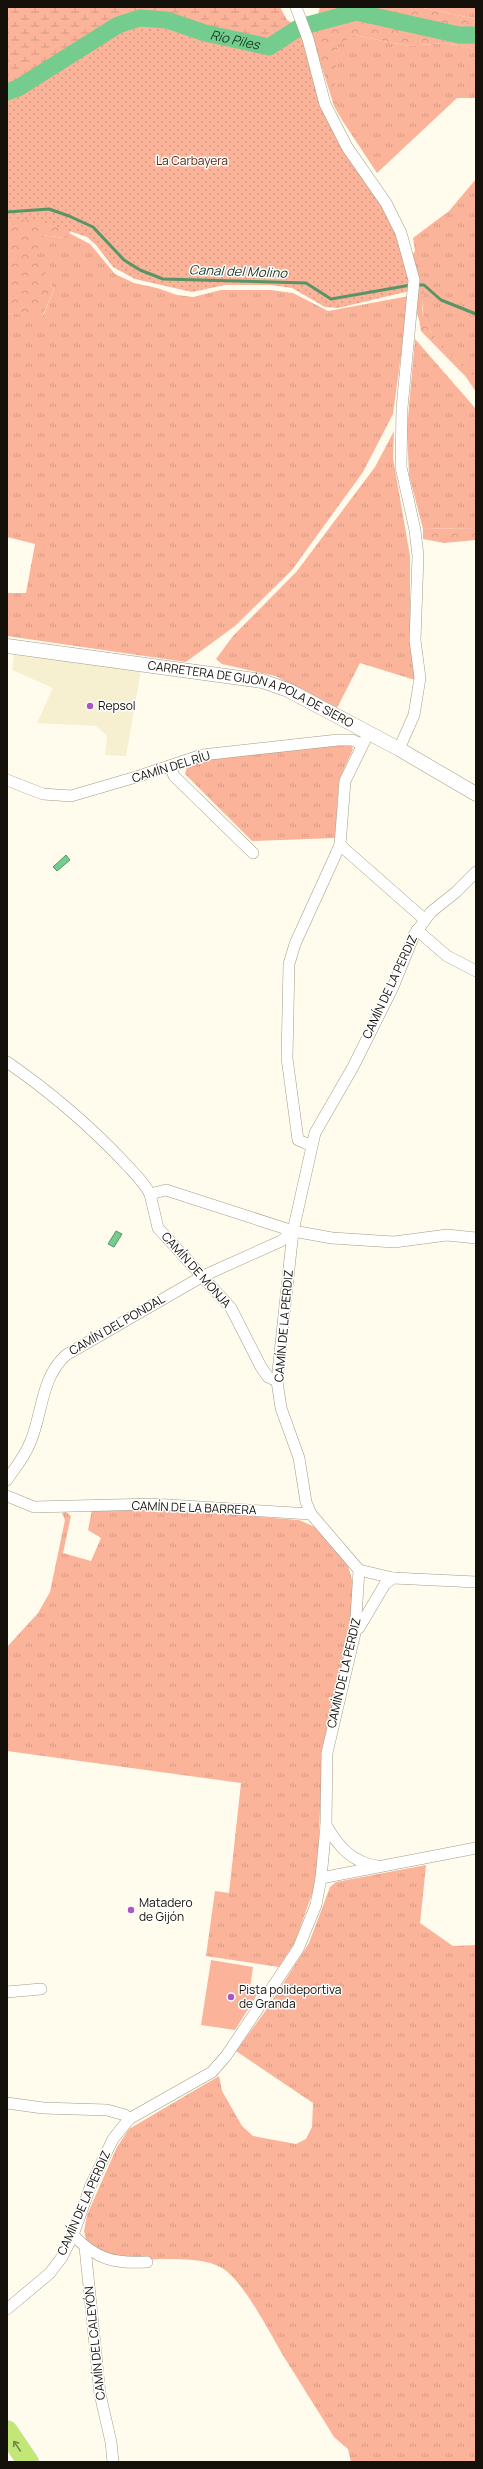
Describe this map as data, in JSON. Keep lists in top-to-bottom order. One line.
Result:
{"streets":{"street":["CARRETERA DE GIJÓN A POLA DE SIERO","CAMÍN DEL RÍU","CAMÍN DE LA PERDIZ","CAMÍN DE MONJA","CAMÍN DEL PONDAL","CAMÍN DE LA BARRERA","CAMÍN DEL CALEYÓN"]},"crossings":[["CARRETERA DE GIJÓN A POLA DE SIERO","CAMÍN DEL RÍU"],["CAMÍN DE LA PERDIZ","CAMÍN DE MONJA"],["CAMÍN DE LA PERDIZ","CAMÍN DEL PONDAL"],["CAMÍN DE LA PERDIZ","CAMÍN DE LA BARRERA"],["CAMÍN DE MONJA","CAMÍN DEL PONDAL"]],"water":["Río Piles","Canal del Molino"],"parks":["La Carbayera"],"places":["Repsol","Matadero de Gijón","Pista polideportiva de Granda"]}
